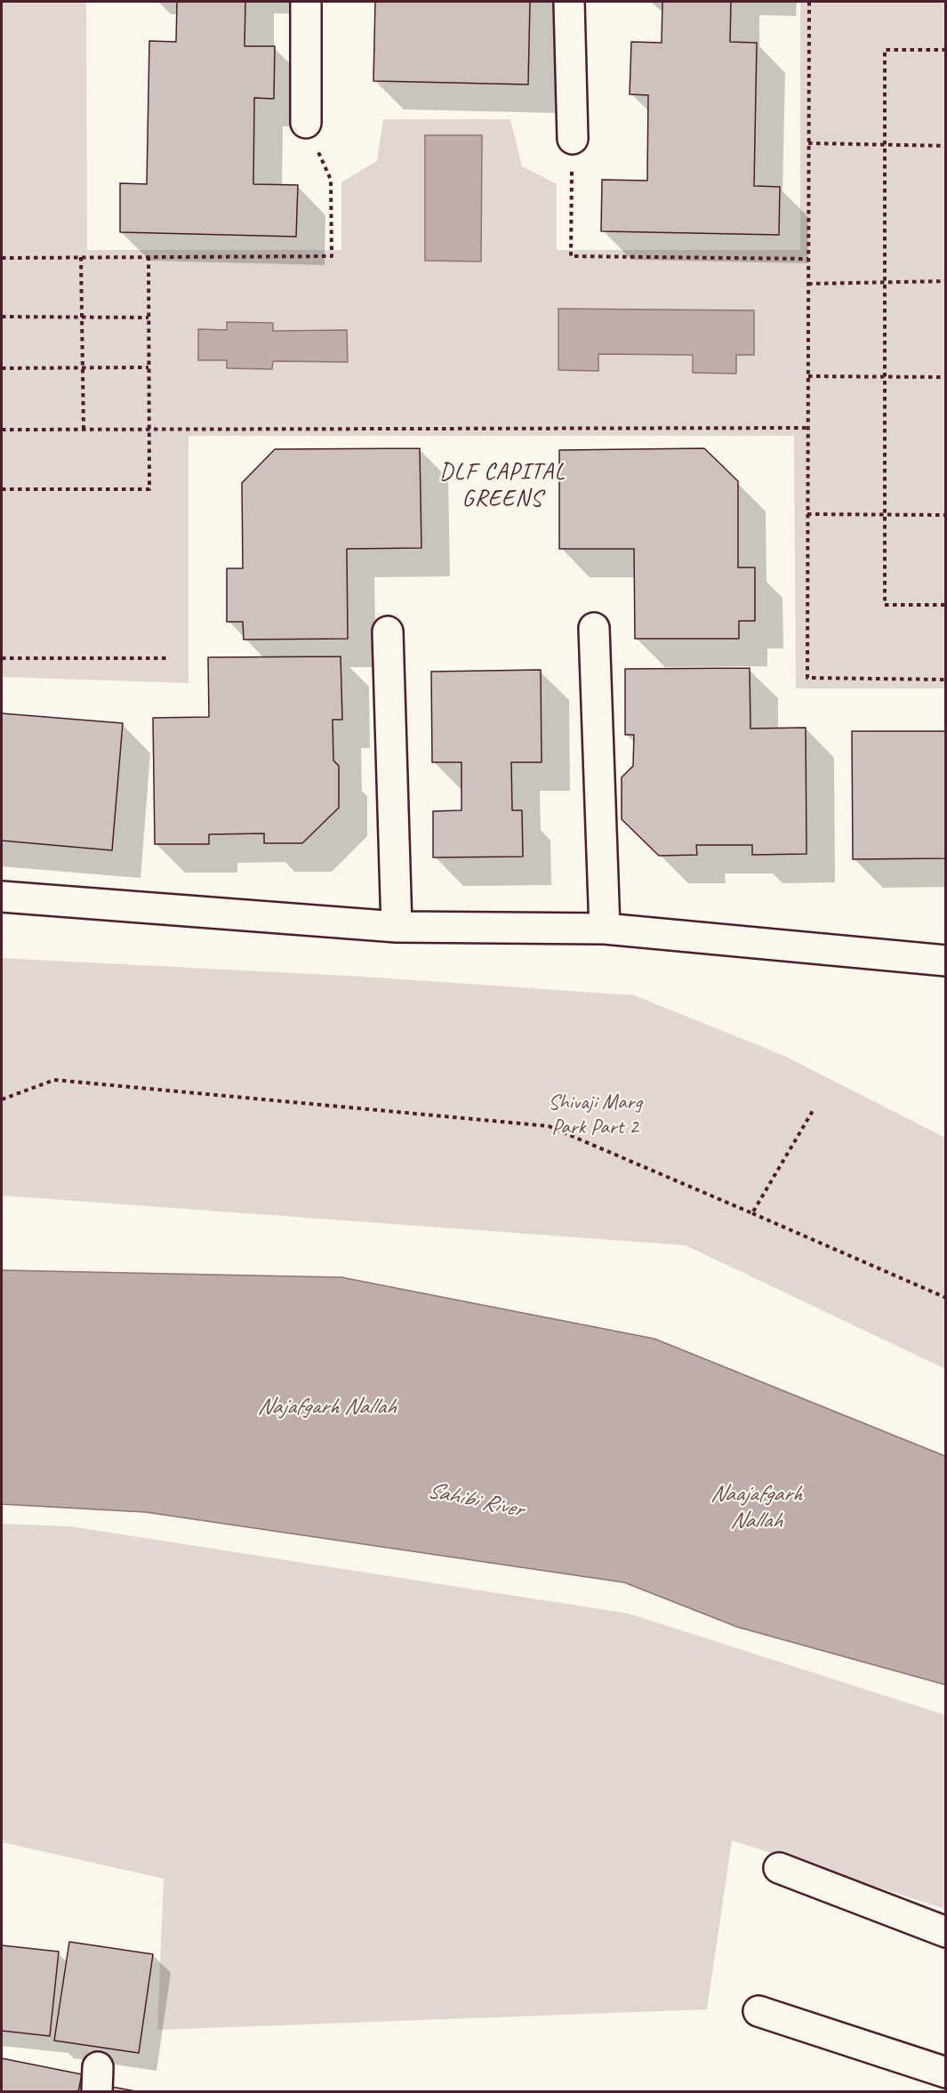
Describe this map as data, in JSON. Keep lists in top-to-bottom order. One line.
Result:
{"districts":["DLF CAPITAL GREENS"],"water":["Najafgarh Nallah","Naajafgarh Nallah","Sahibi River"],"parks":["Shivaji Marg Park Part 2"]}
